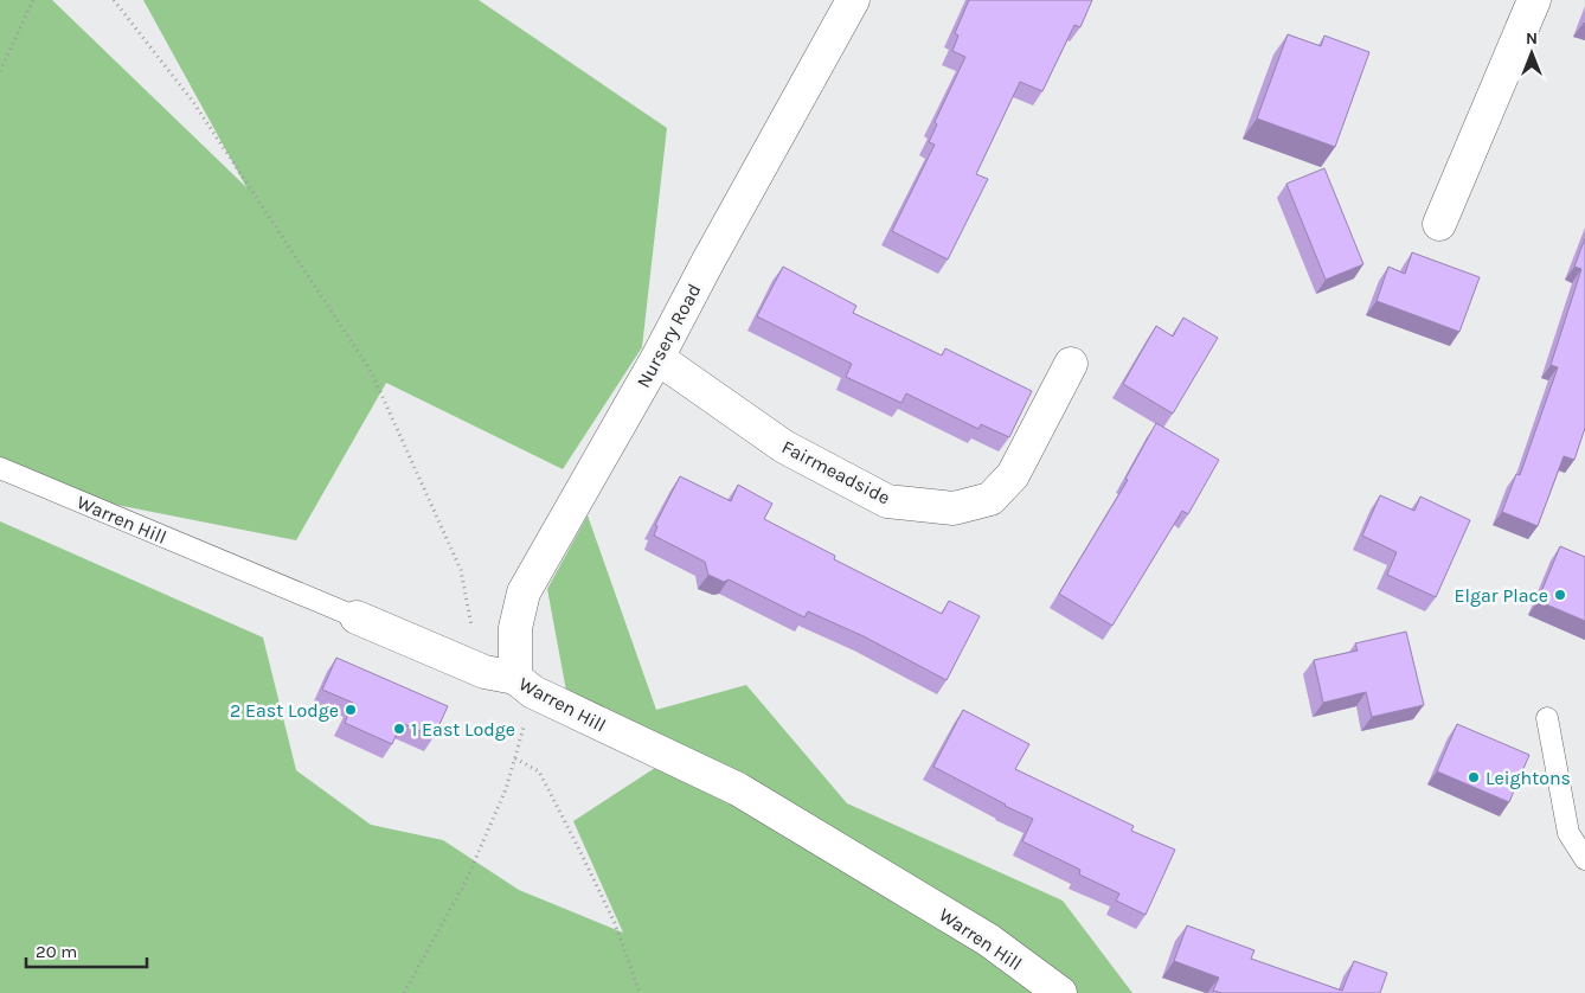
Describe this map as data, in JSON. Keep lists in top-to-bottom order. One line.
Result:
{"streets":{"street":["Nursery Road","Fairmeadside","Warren Hill"]},"crossings":[["Nursery Road","Fairmeadside"],["Nursery Road","Warren Hill"]],"places":["Elgar Place","2 East Lodge","1 East Lodge","Leightons"],"scale_bar":"20 m","north":"top"}
